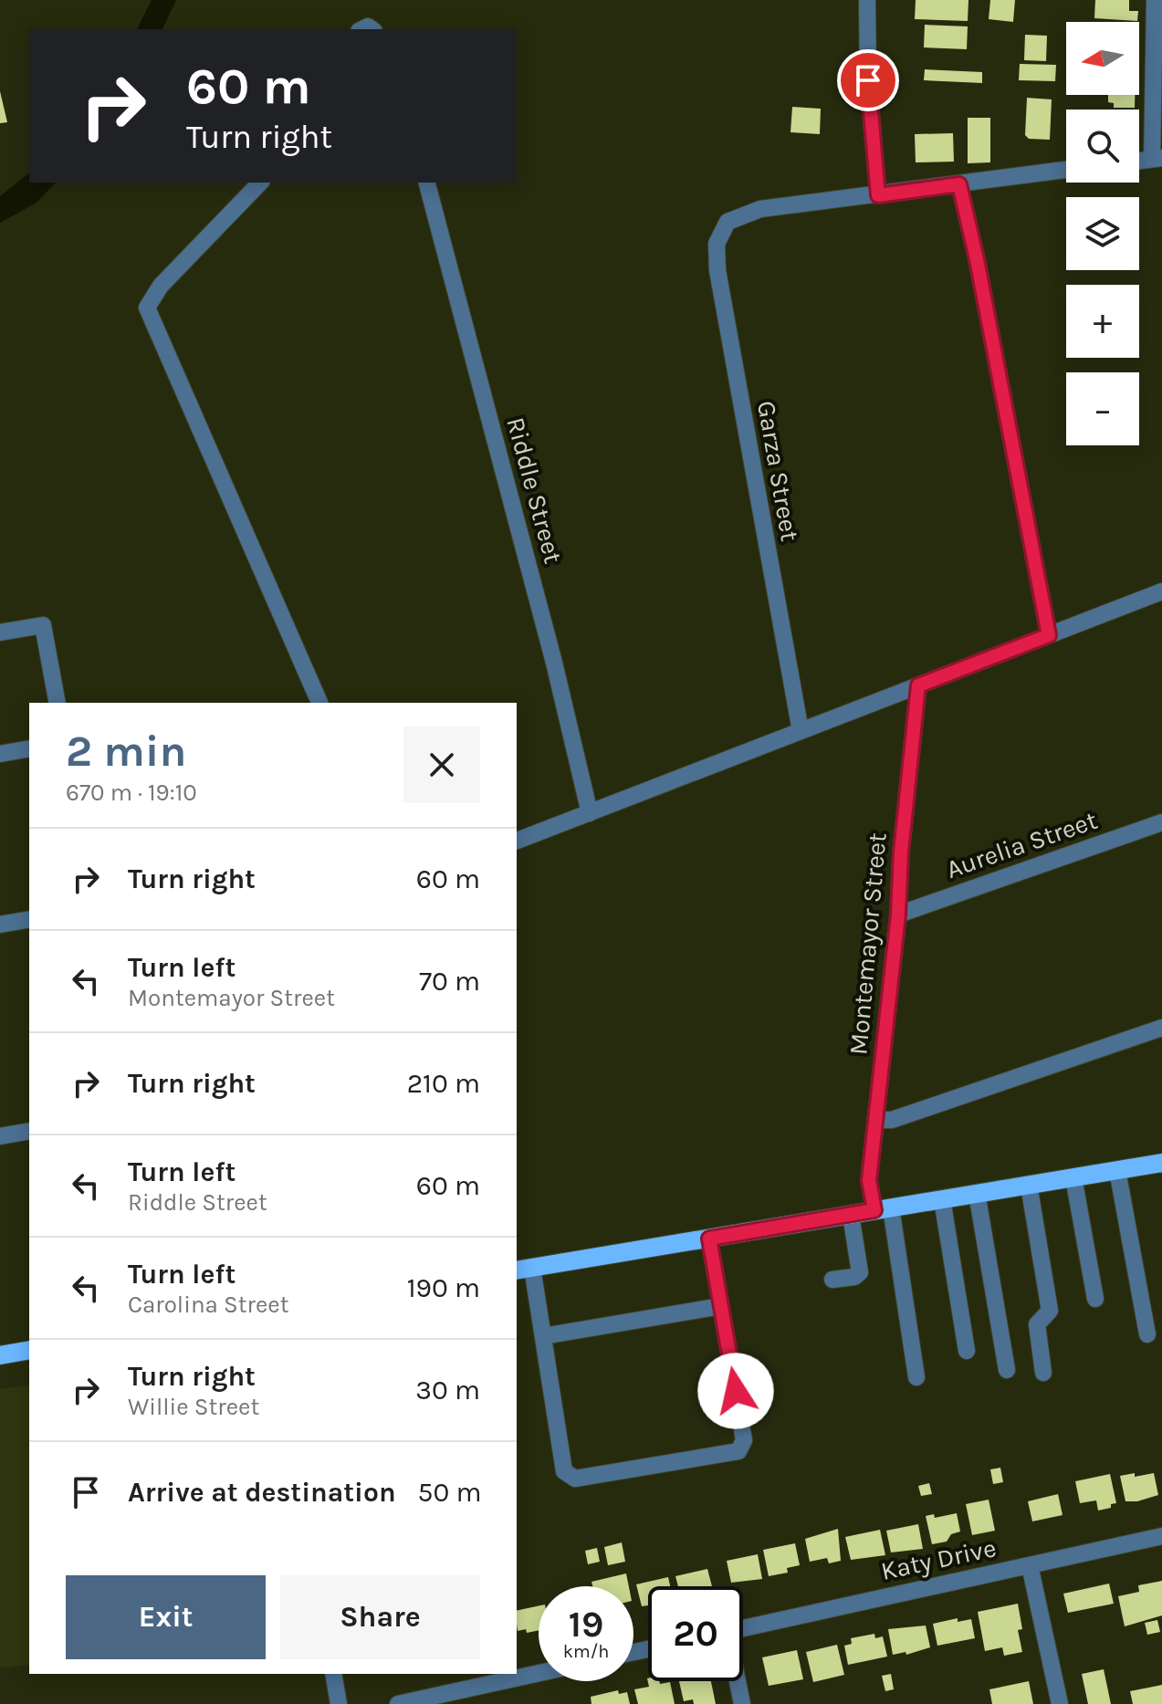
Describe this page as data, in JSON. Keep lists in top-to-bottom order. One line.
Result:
{"streets":{"street":["Garza Street","Riddle Street","Aurelia Street","Montemayor Street","Katy Drive"]},"crossings":[["Aurelia Street","Montemayor Street"]],"north":"left","page":{"map_buttons":["+","−"],"turn":["60 m","Turn right"],"heading":["2 min","670 m · 19:10"],"list":[{"name":"Turn right","value":"60 m"},{"name":"Turn left","note":"Montemayor Street","value":"70 m"},{"name":"Turn right","value":"210 m"},{"name":"Turn left","note":"Riddle Street","value":"60 m"},{"name":"Turn left","note":"Carolina Street","value":"190 m"},{"name":"Turn right","note":"Willie Street","value":"30 m"},{"name":"Arrive at destination","value":"50 m"}],"buttons":["Exit","Share"],"speed":"19 km/h","limit":"20"}}
